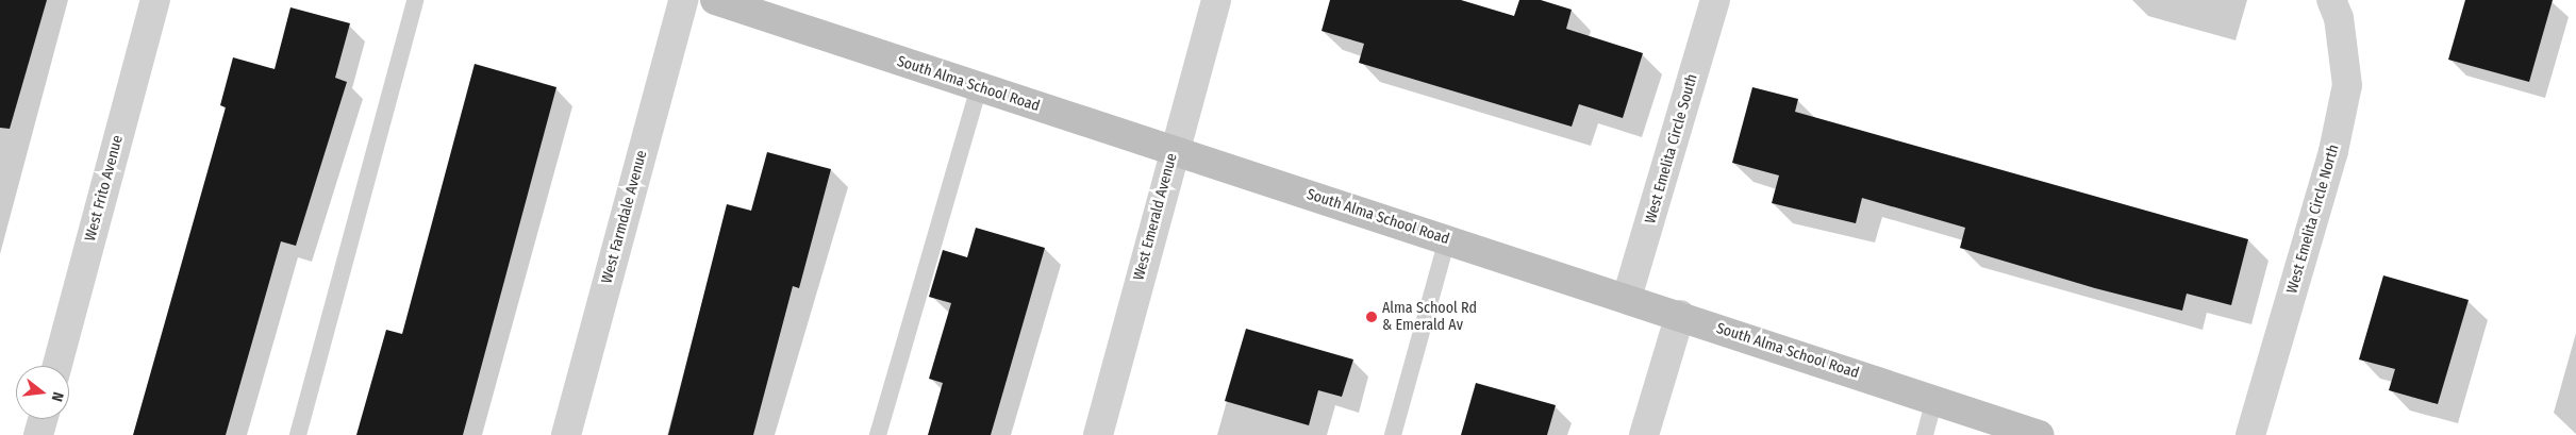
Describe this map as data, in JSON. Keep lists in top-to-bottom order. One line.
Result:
{"streets":{"main road":["South Alma School Road"],"street":["West Emelita Circle South","West Frito Avenue","West Farmdale Avenue","West Emerald Avenue","West Emelita Circle North"]},"crossings":[["South Alma School Road","West Emelita Circle South"],["South Alma School Road","West Emerald Avenue"]],"places":["Alma School Rd & Emerald Av"],"north":"right"}
